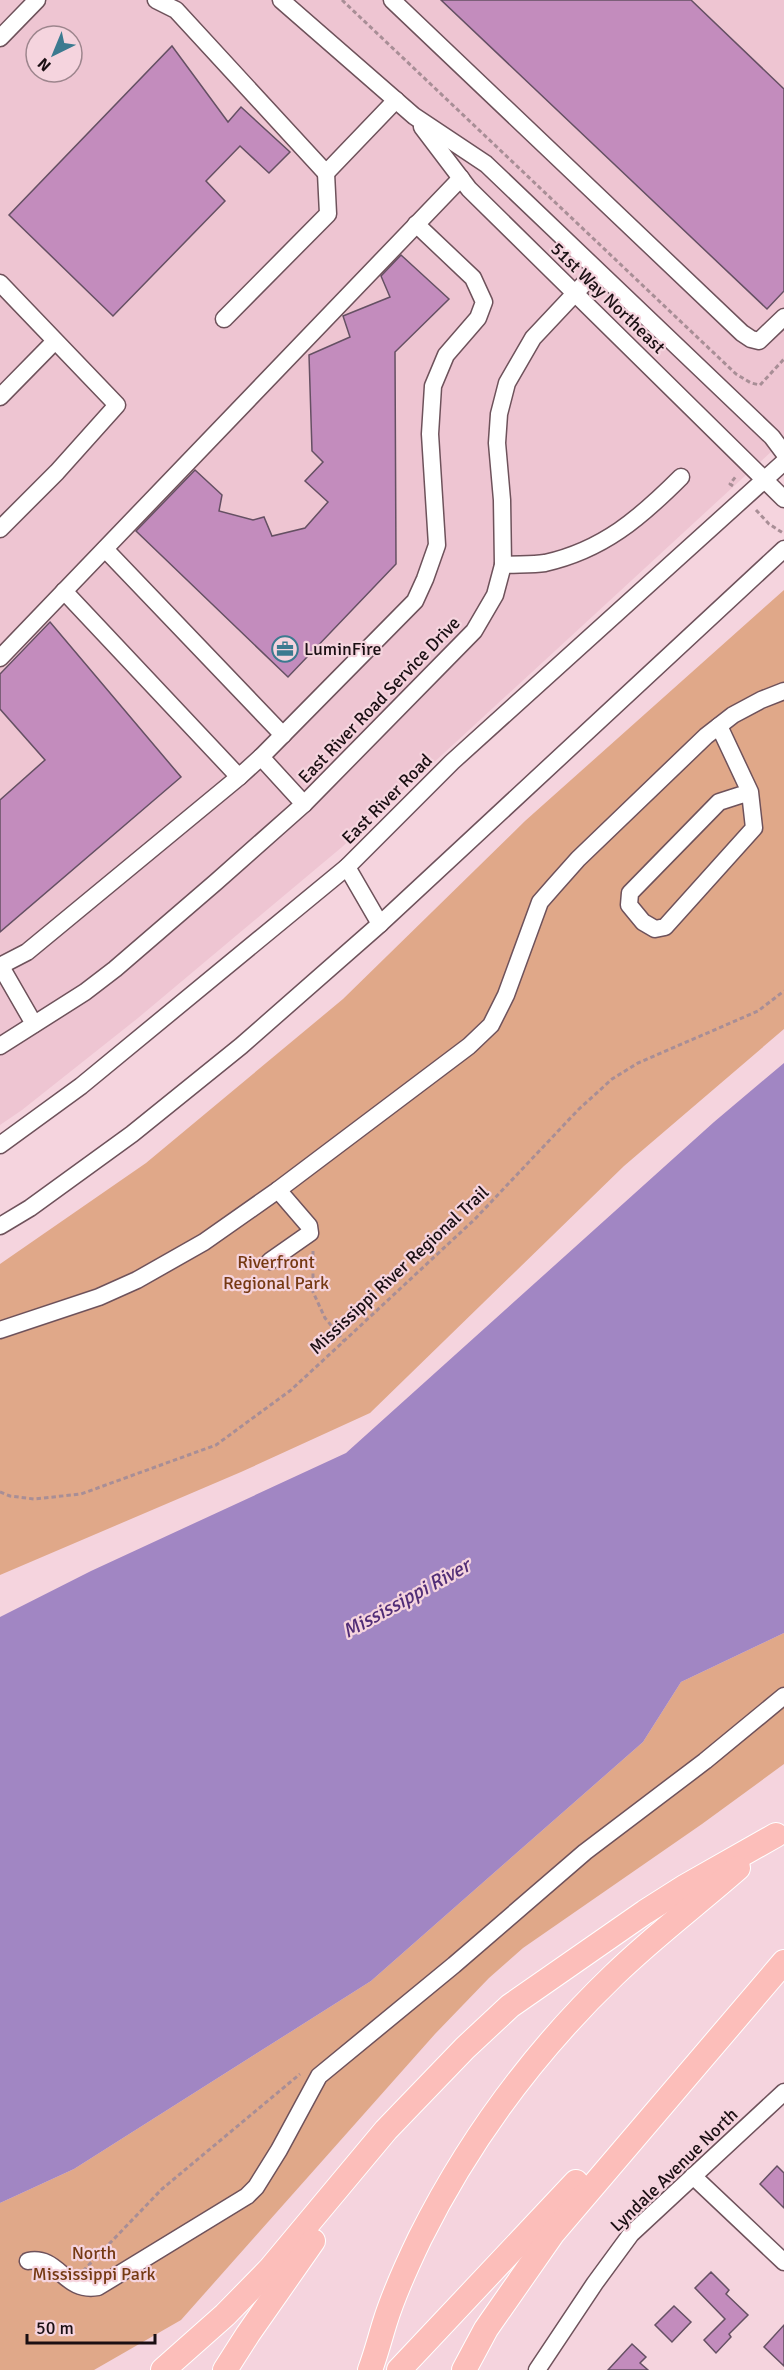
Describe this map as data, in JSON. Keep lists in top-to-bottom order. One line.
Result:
{"streets":{"street":["51st Way Northeast","East River Road Service Drive","East River Road","Lyndale Avenue North"],"path":["Mississippi River Regional Trail"]},"crossings":[["51st Way Northeast","East River Road Service Drive"],["51st Way Northeast","East River Road"]],"water":["Mississippi River"],"parks":["Riverfront Regional Park","North Mississippi Park"],"places":{"office":["LuminFire"]},"scale_bar":"50 m","north":"bottom left"}
